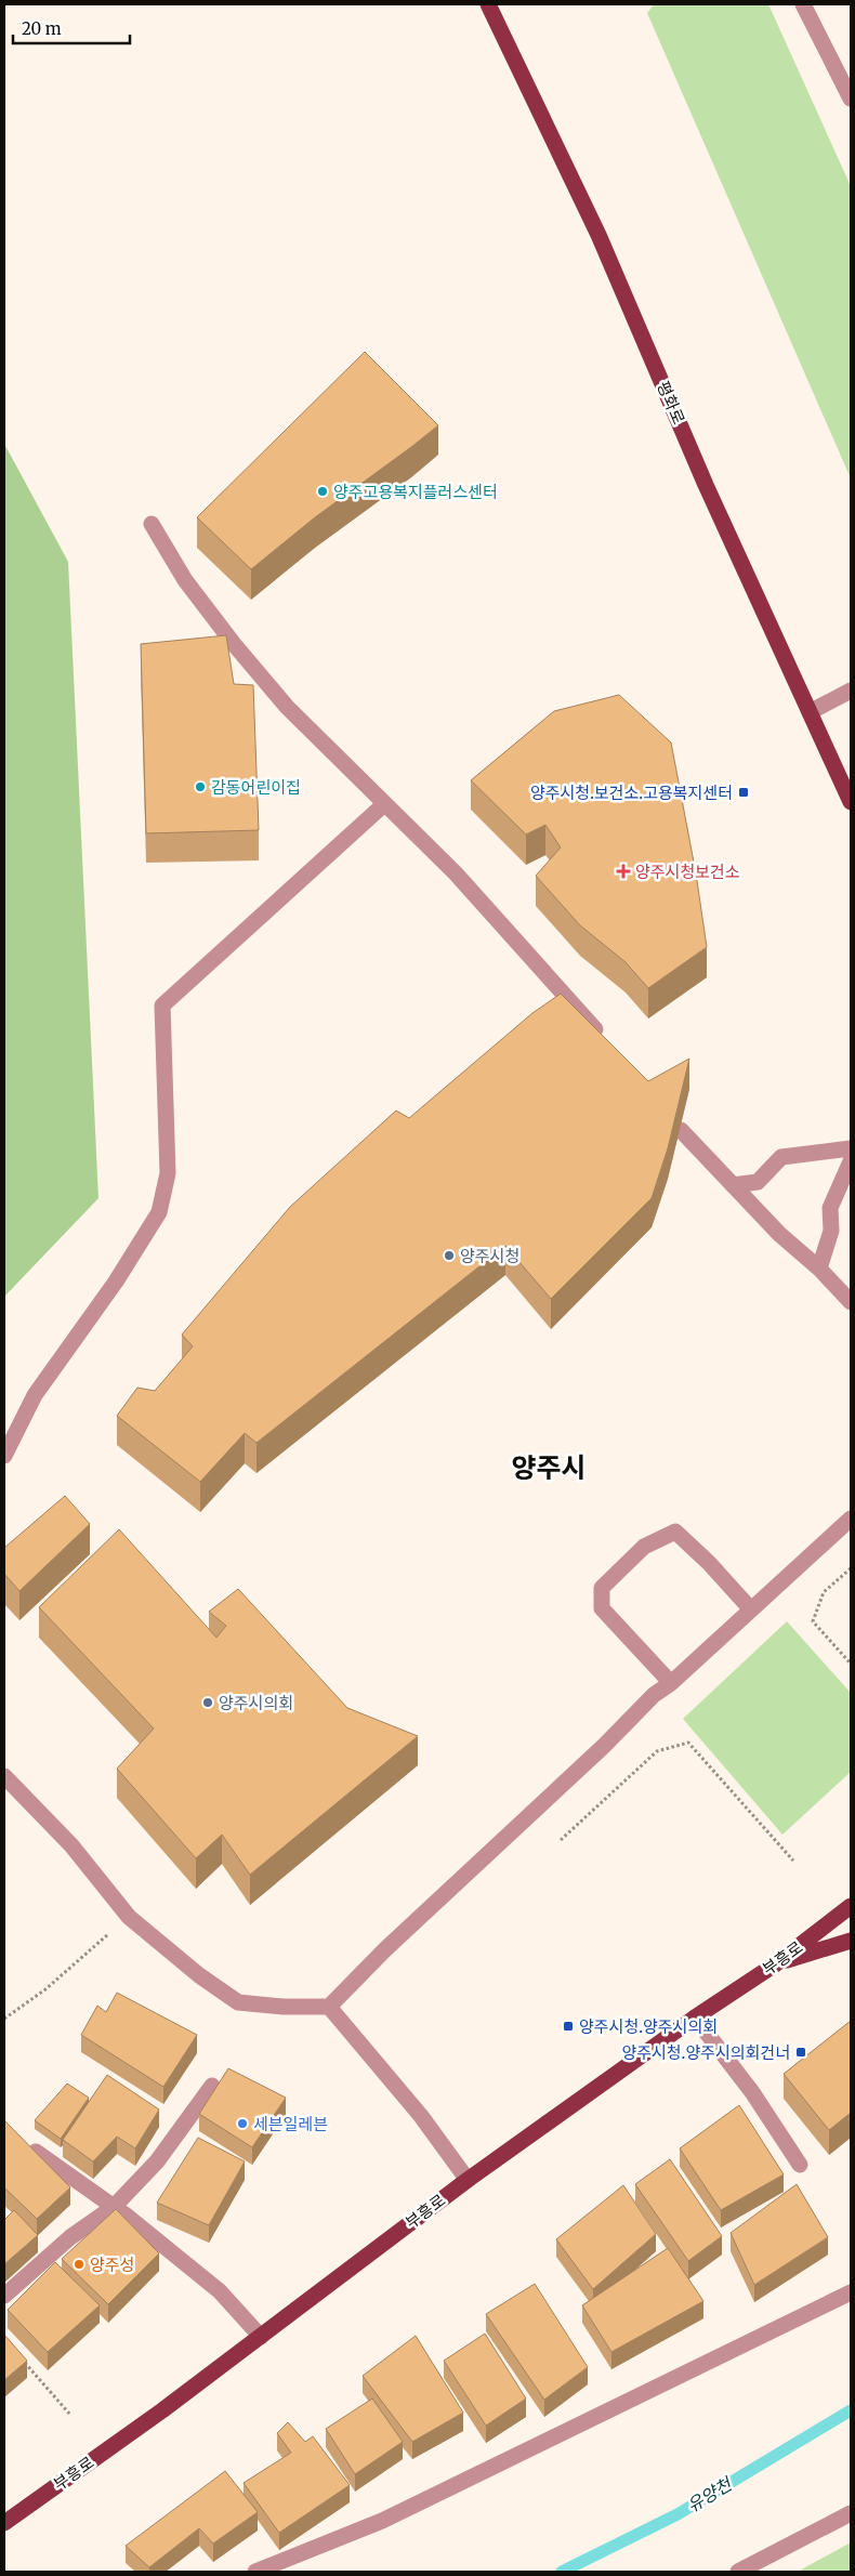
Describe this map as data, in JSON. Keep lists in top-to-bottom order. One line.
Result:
{"streets":{"main road":["평화로","부흥로"]},"districts":["양주시"],"water":["유양천"],"places":{"other":["양주고용복지플러스센터","감동어린이집","양주시청","양주시의회","세븐일레븐","양주성"],"transit":["양주시청.보건소.고용복지센터","양주시청.양주시의회","양주시청.양주시의회건너"],"health":["양주시청보건소"]},"scale_bar":"20 m"}
